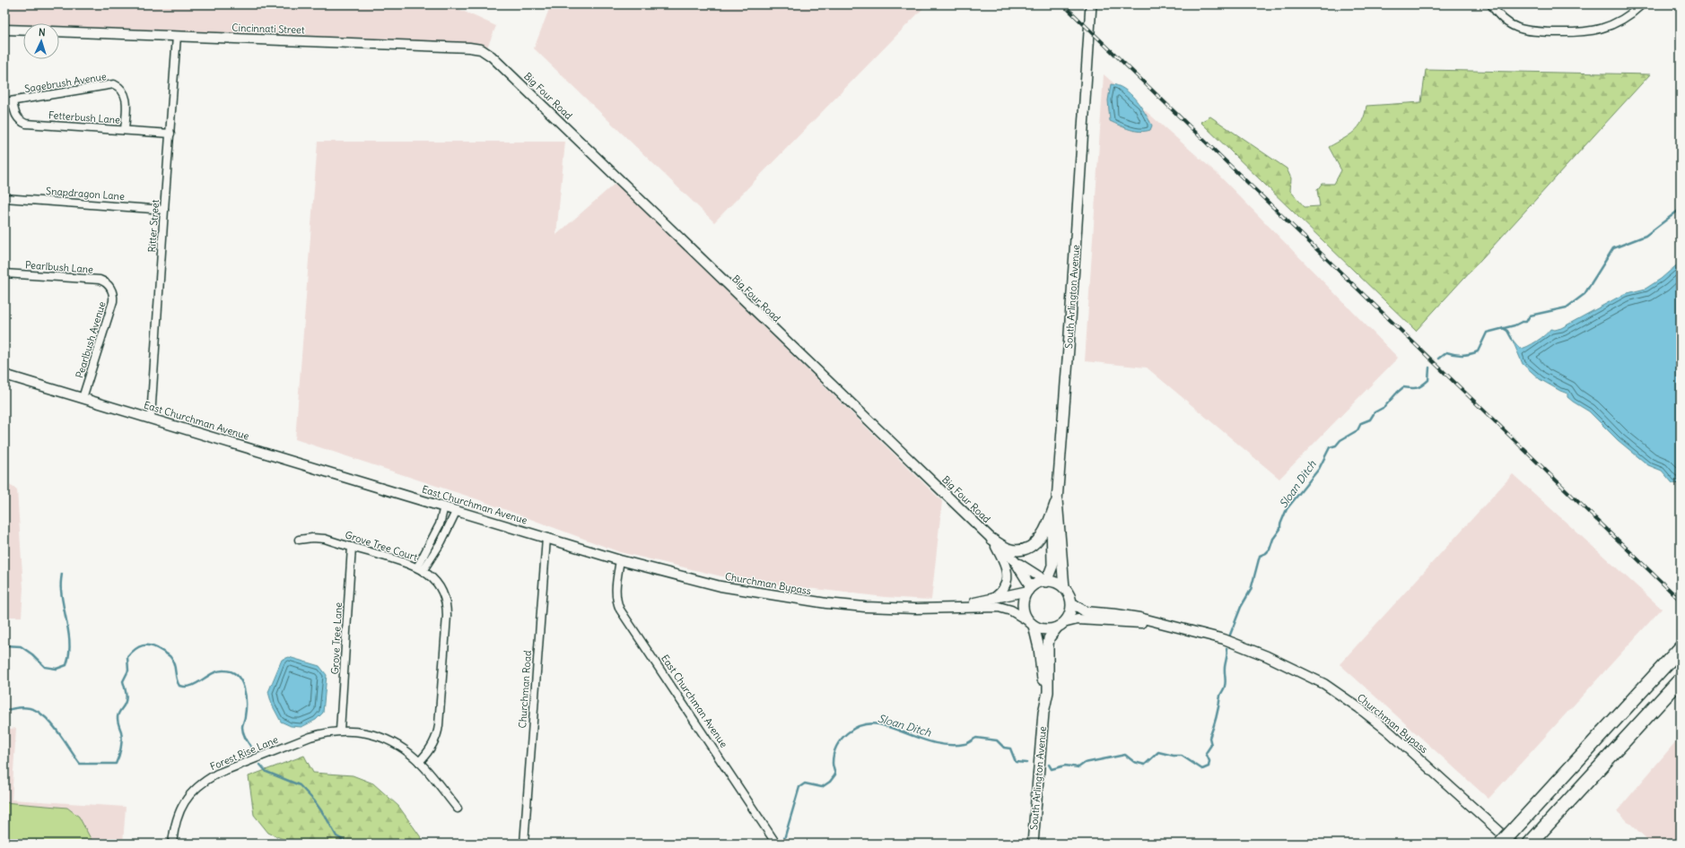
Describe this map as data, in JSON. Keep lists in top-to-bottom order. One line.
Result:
{"streets":{"main road":["South Arlington Avenue"],"street":["Cincinnati Street","Sagebrush Avenue","Big Four Road","Fetterbush Lane","Snapdragon Lane","Ritter Street","Pearlbush Lane","Pearlbush Avenue","East Churchman Avenue","Grove Tree Court","Churchman Bypass","Grove Tree Lane","Churchman Road","Forest Rise Lane"]},"crossings":[["Cincinnati Street","Big Four Road"],["Cincinnati Street","Ritter Street"],["Sagebrush Avenue","Fetterbush Lane"],["Big Four Road","South Arlington Avenue"],["Big Four Road","Churchman Bypass"],["Fetterbush Lane","Ritter Street"],["Snapdragon Lane","Ritter Street"],["Ritter Street","East Churchman Avenue"],["Pearlbush Lane","Pearlbush Avenue"],["South Arlington Avenue","Churchman Bypass"],["Pearlbush Avenue","East Churchman Avenue"],["East Churchman Avenue","Churchman Bypass"],["East Churchman Avenue","Churchman Road"],["Grove Tree Court","Grove Tree Lane"],["Grove Tree Court","Forest Rise Lane"],["Grove Tree Lane","Forest Rise Lane"]],"water":["Sloan Ditch"],"north":"top"}
